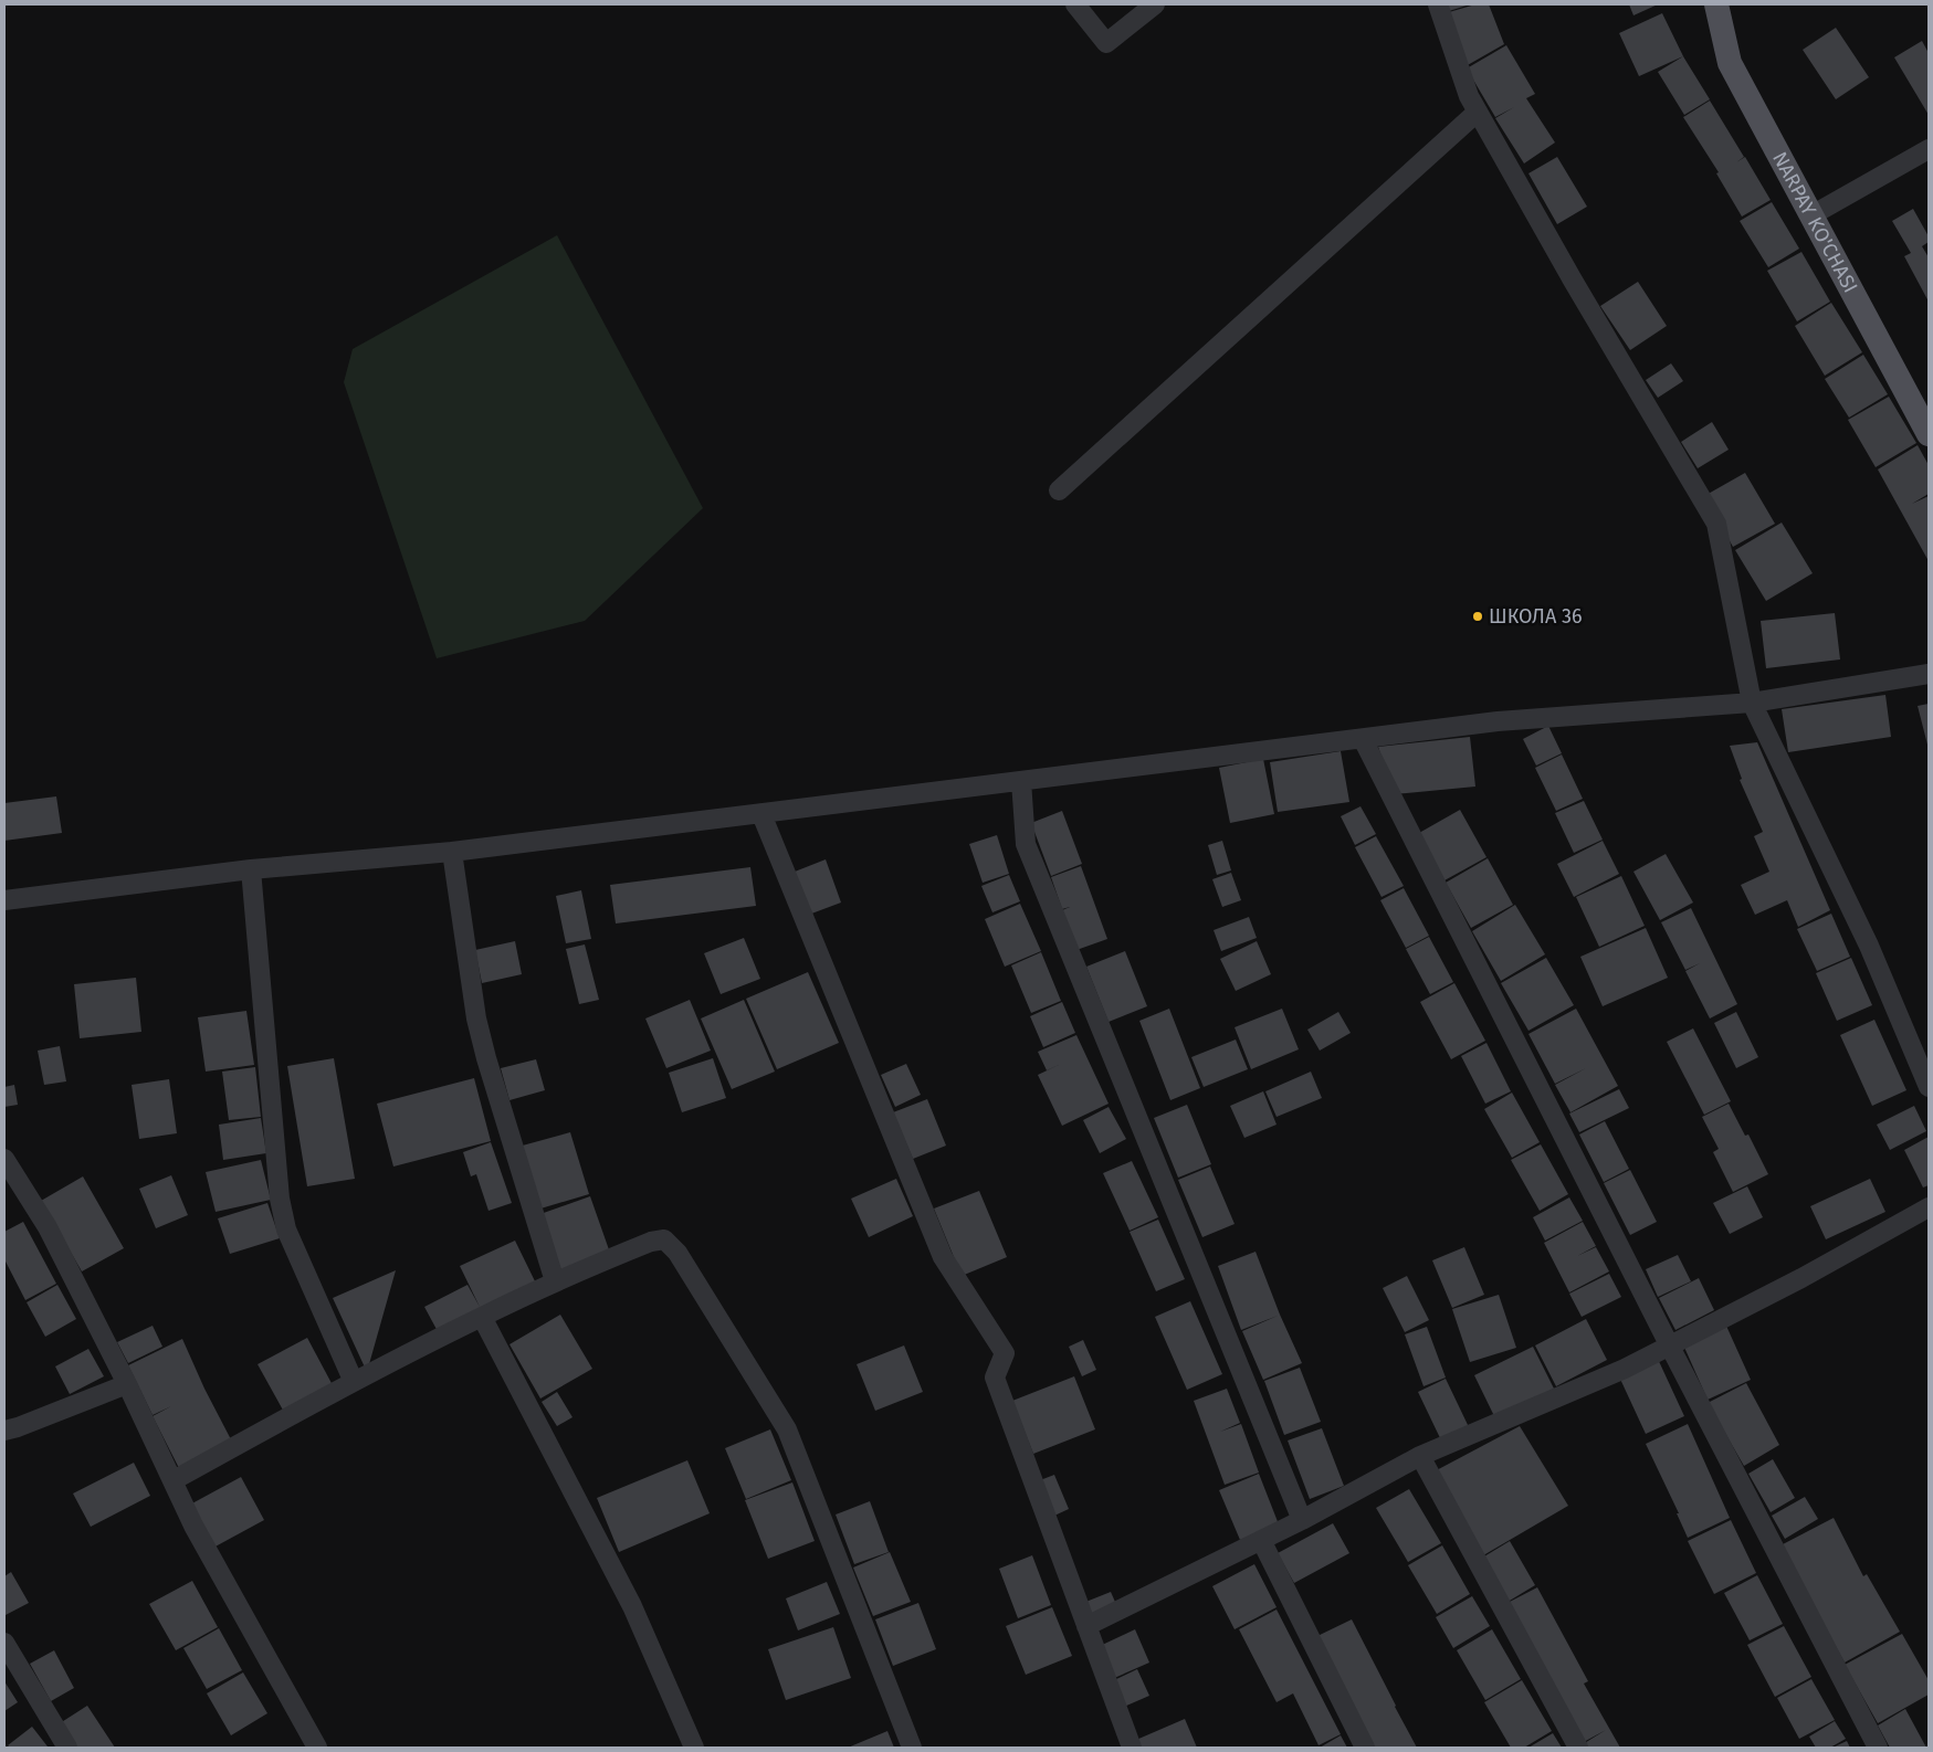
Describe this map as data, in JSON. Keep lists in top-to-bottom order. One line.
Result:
{"streets":{"main road":["NARPAY KO'CHASI"]},"places":["ШКОЛА 36"]}
